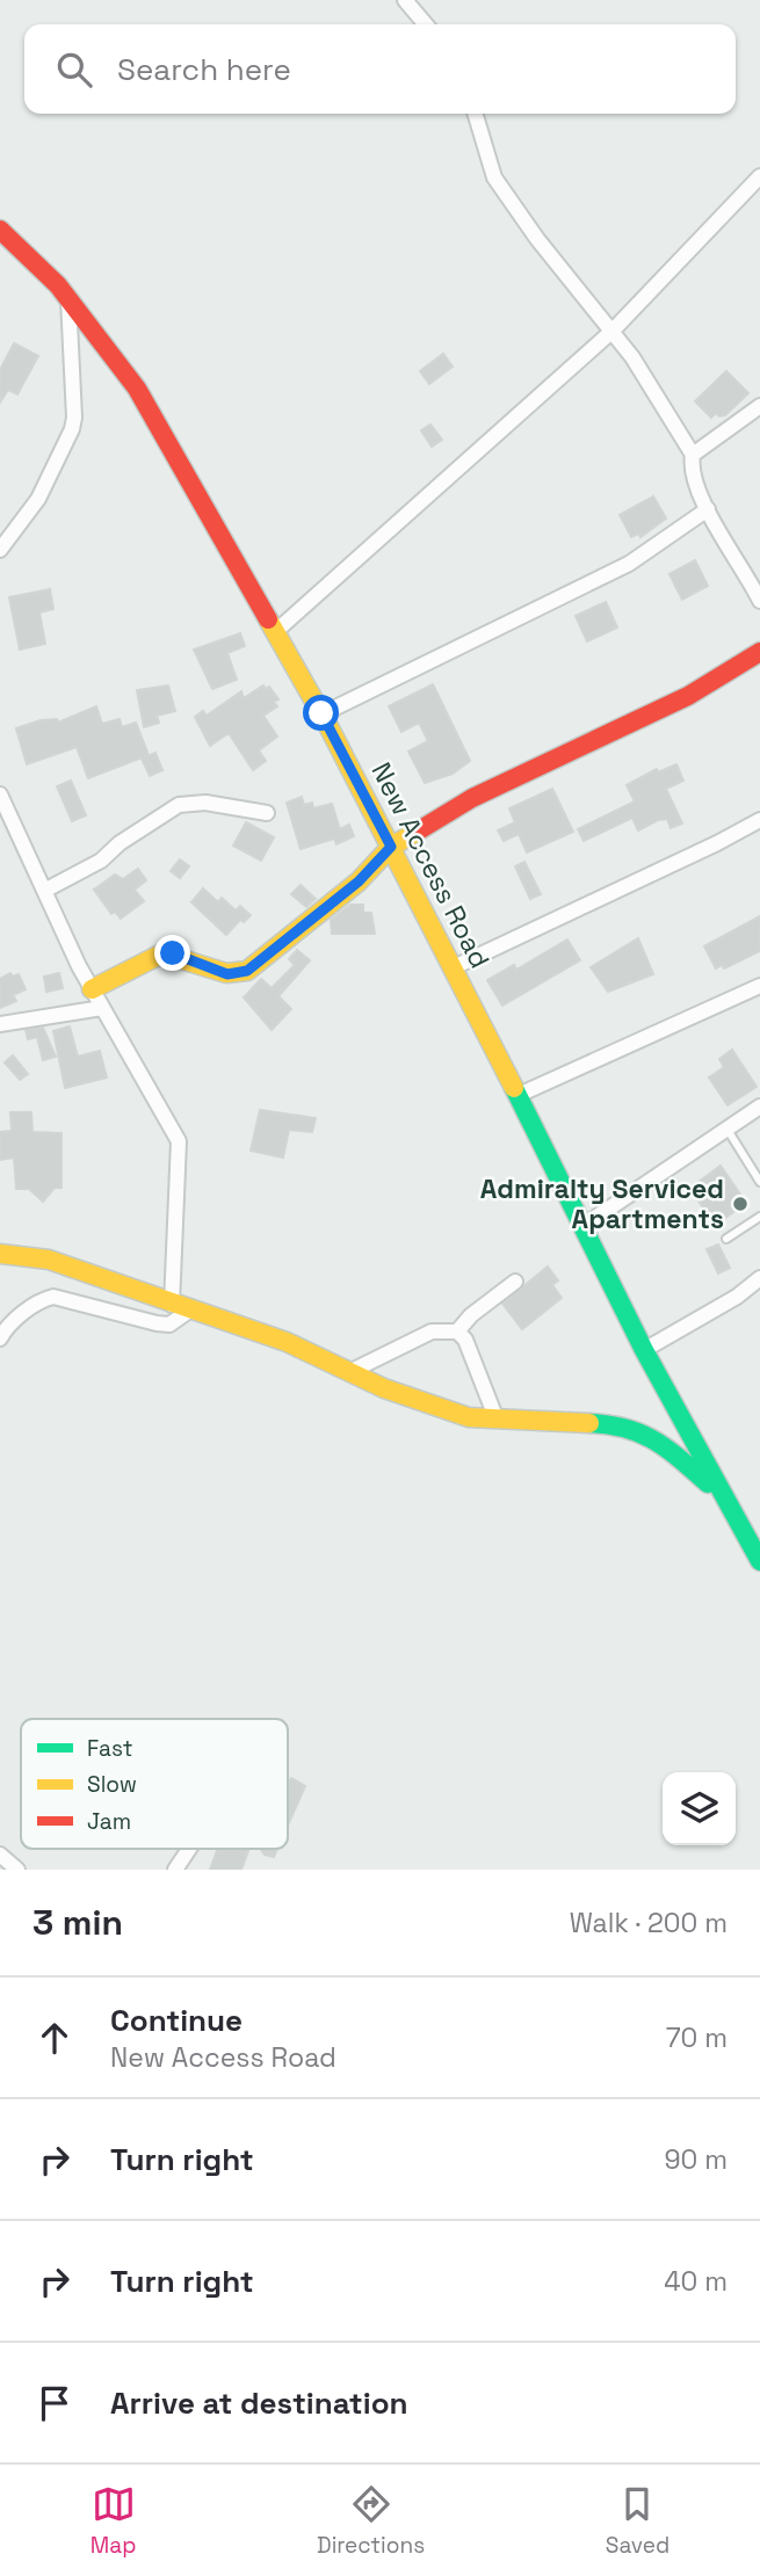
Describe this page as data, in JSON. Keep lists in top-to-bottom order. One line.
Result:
{"streets":{"main road":["New Access Road"]},"places":["Admiralty Serviced Apartments"],"legend":["Fast","Slow","Jam"],"page":{"search":"Search here","heading":["3 min","Walk · 200 m"],"list":[["Continue","New Access Road","70 m"],["Turn right","90 m"],["Turn right","40 m"],"Arrive at destination"],"nav":["Map","Directions","Saved"]}}
